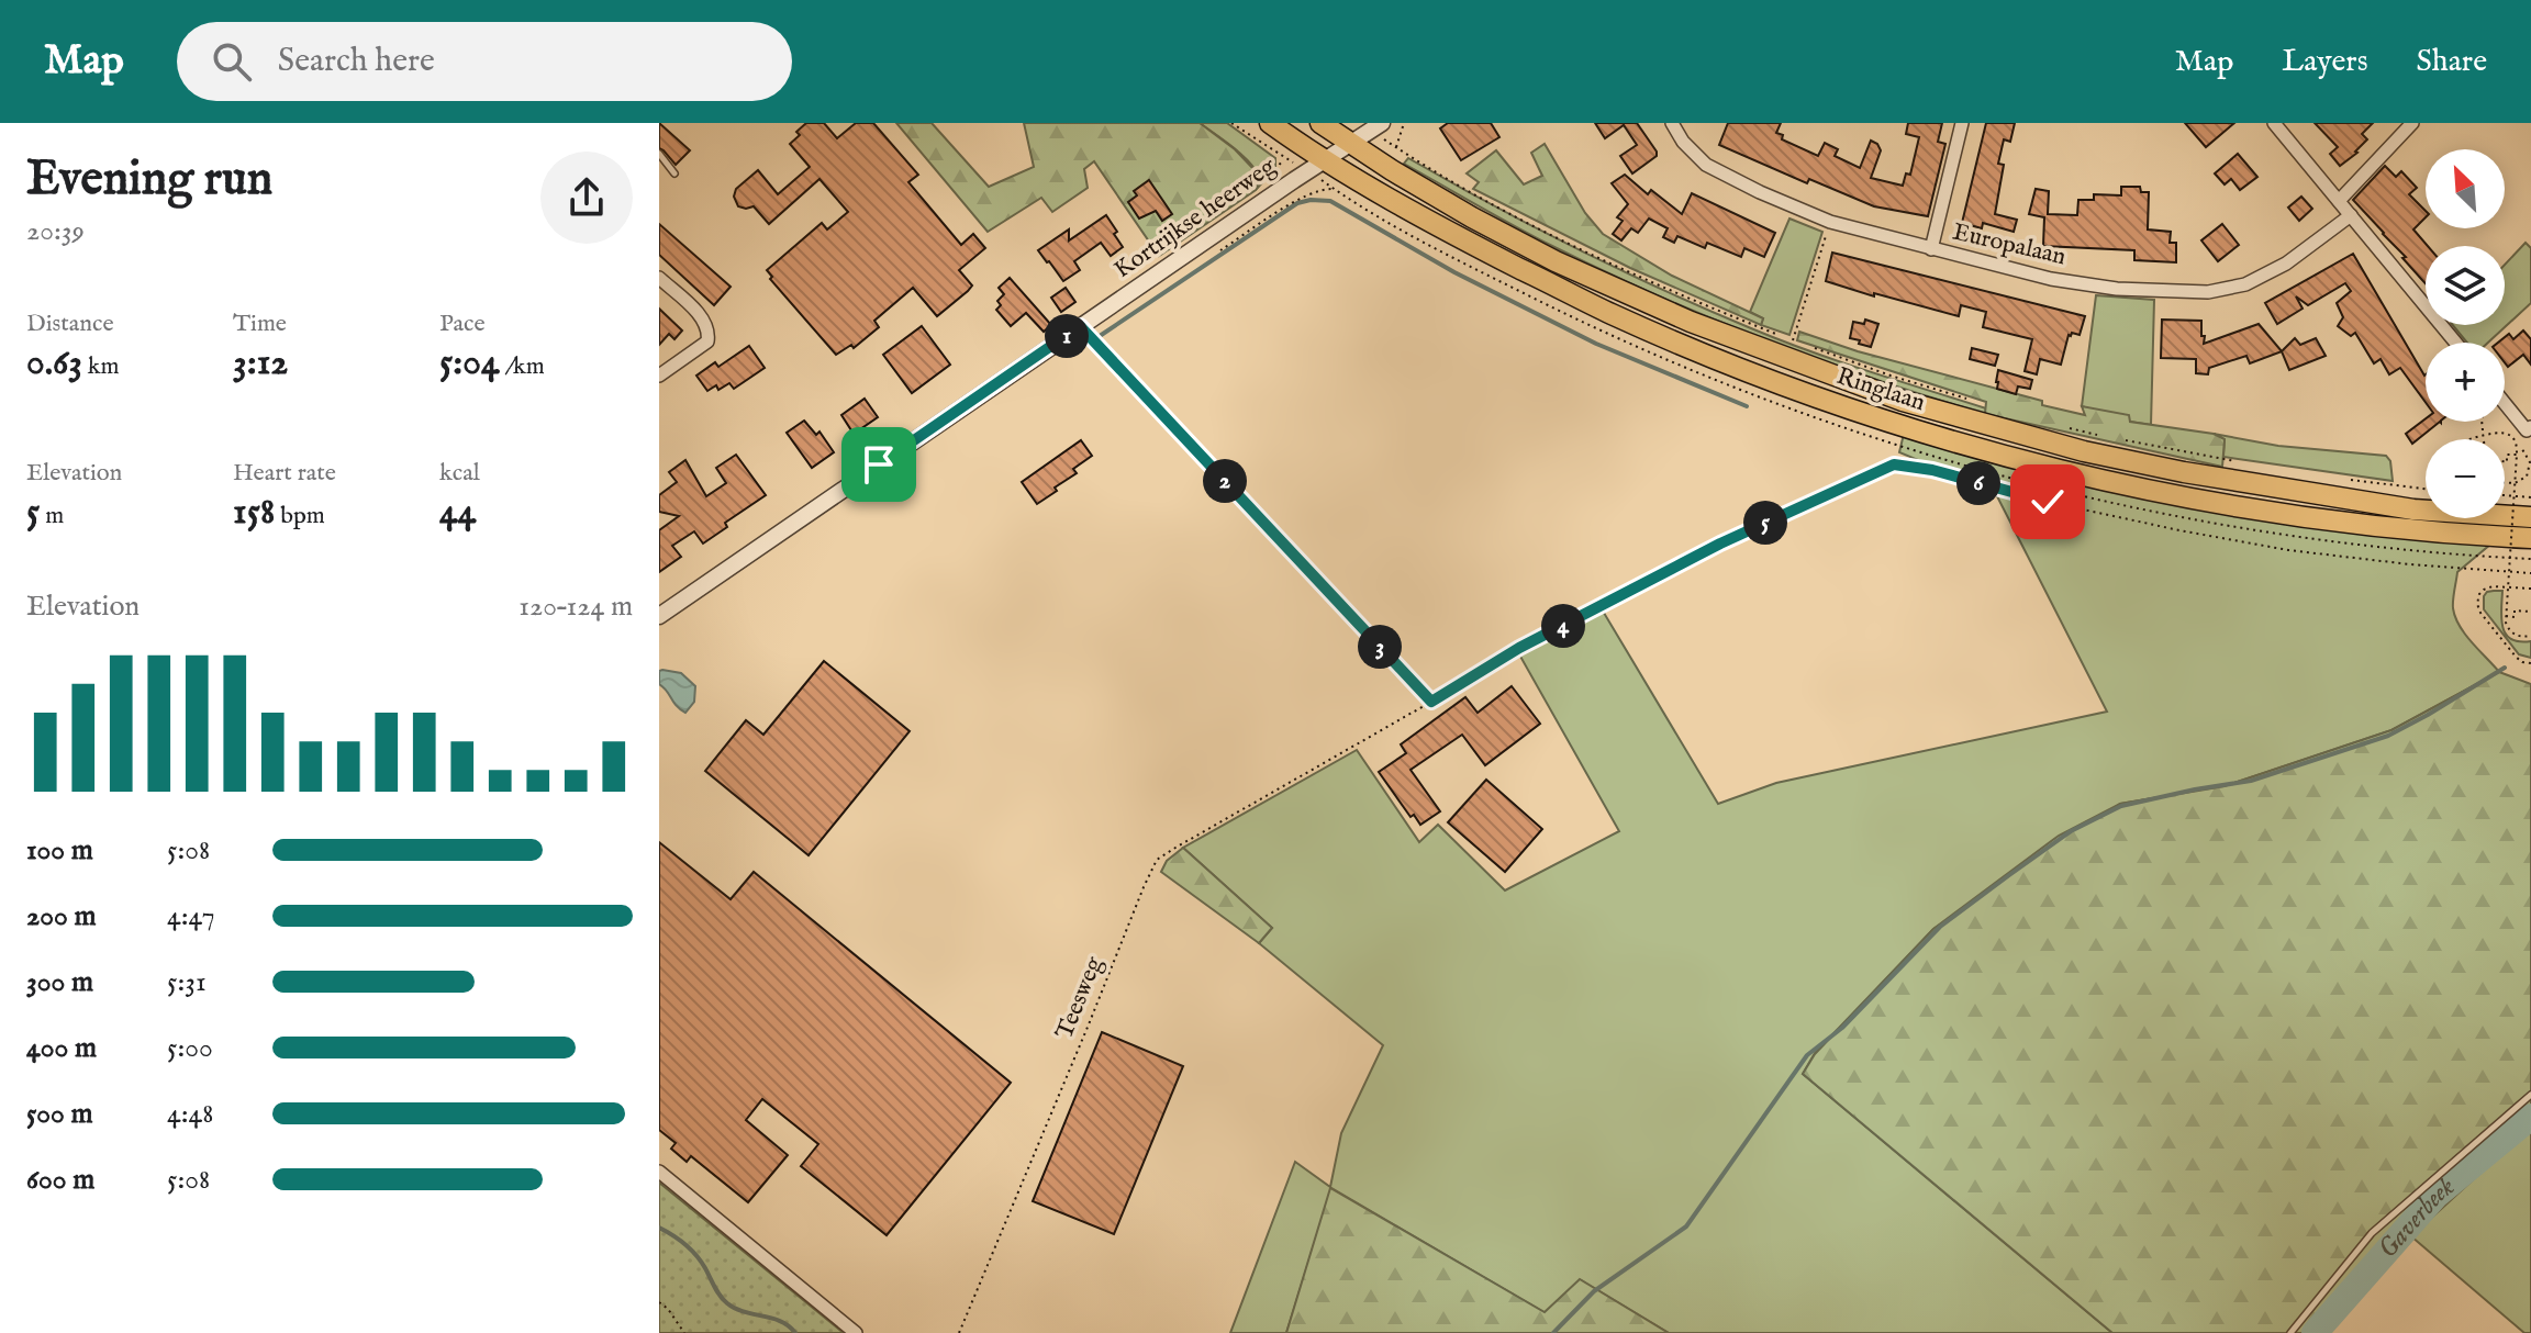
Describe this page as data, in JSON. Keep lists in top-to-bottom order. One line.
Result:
{"streets":{"main road":["Ringlaan"],"street":["Kortrijkse heerweg","Europalaan"],"path":["Teesweg"]},"crossings":[["Kortrijkse heerweg","Ringlaan"]],"water":["Gaverbeek"],"north":"top left","page":{"header":"Map","search":"Search here","nav":["Map","Layers","Share"],"heading":["Evening run","20:39"],"map_buttons":["+","−"],"stats":[["Distance","0.63 km"],["Time","3:12"],["Pace","5:04 /km"],["Elevation","5 m"],["Heart rate","158 bpm"],["kcal","44"]],"pins":["1","2","6","5","4","3"],"chart":["Elevation","120–124 m"],"list":[{"name":"100 m","note":"5:08"},{"name":"200 m","note":"4:47"},{"name":"300 m","note":"5:31"},{"name":"400 m","note":"5:00"},{"name":"500 m","note":"4:48"},{"name":"600 m","note":"5:08"}]}}
